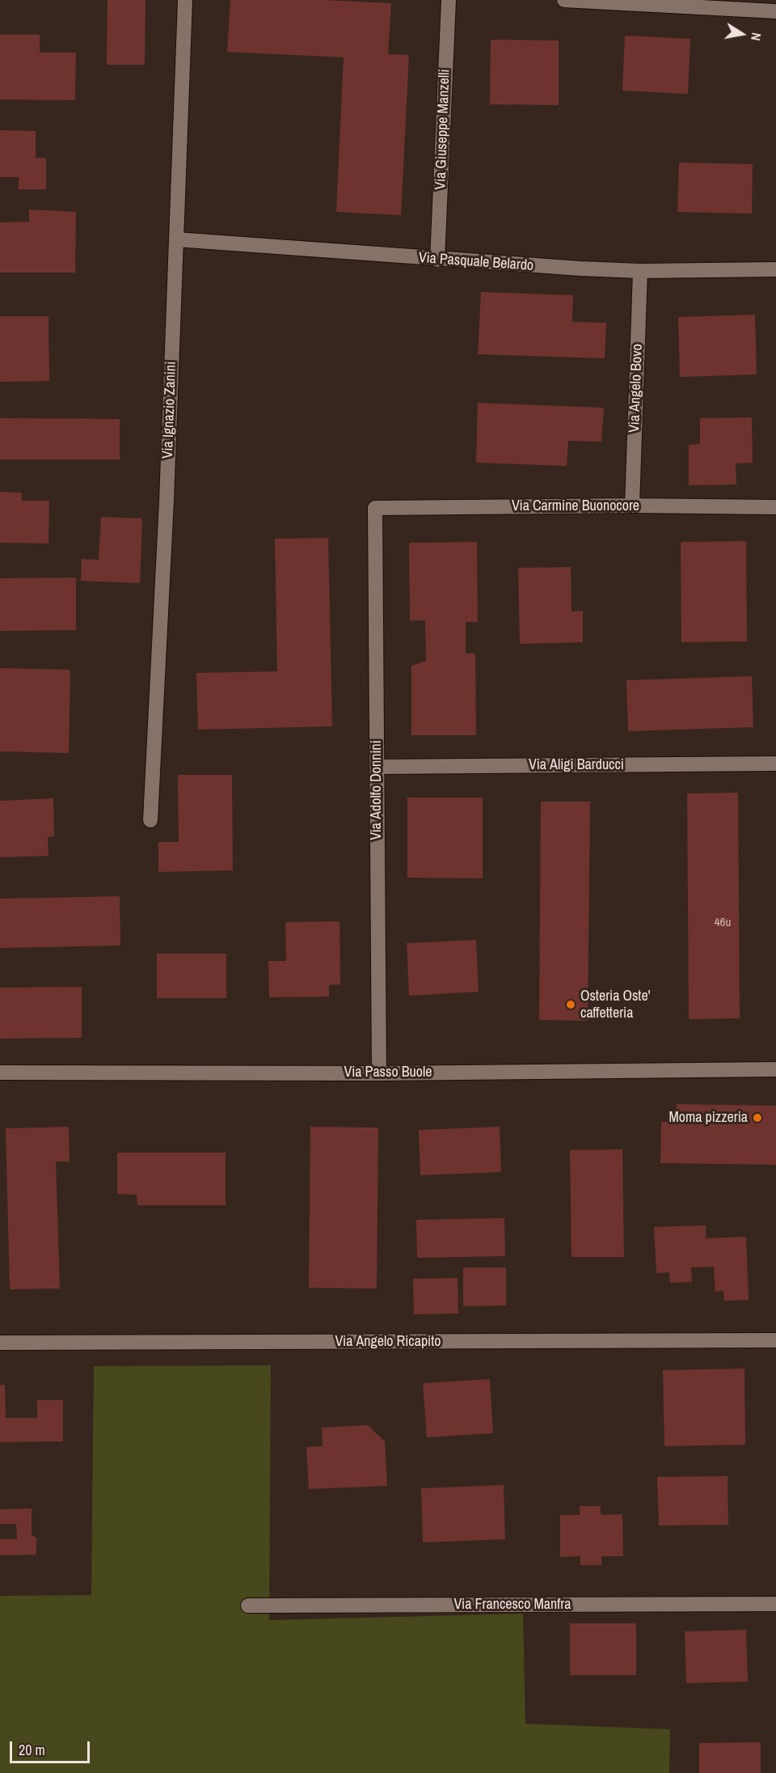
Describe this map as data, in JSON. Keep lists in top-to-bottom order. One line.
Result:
{"streets":{"street":["Via Giuseppe Manzelli","Via Pasquale Belardo","Via Angelo Bovo","Via Ignazio Zanini","Via Carmine Buonocore","Via Aligi Barducci","Via Adolfo Donnini","Via Passo Buole","Via Angelo Ricapito","Via Francesco Manfra"]},"crossings":[["Via Giuseppe Manzelli","Via Pasquale Belardo"],["Via Pasquale Belardo","Via Angelo Bovo"],["Via Pasquale Belardo","Via Ignazio Zanini"],["Via Angelo Bovo","Via Carmine Buonocore"],["Via Carmine Buonocore","Via Adolfo Donnini"],["Via Aligi Barducci","Via Adolfo Donnini"],["Via Adolfo Donnini","Via Passo Buole"]],"places":["Osteria Oste' caffetteria","Moma pizzeria"],"house_numbers":["46u"],"scale_bar":"20 m","north":"right"}
